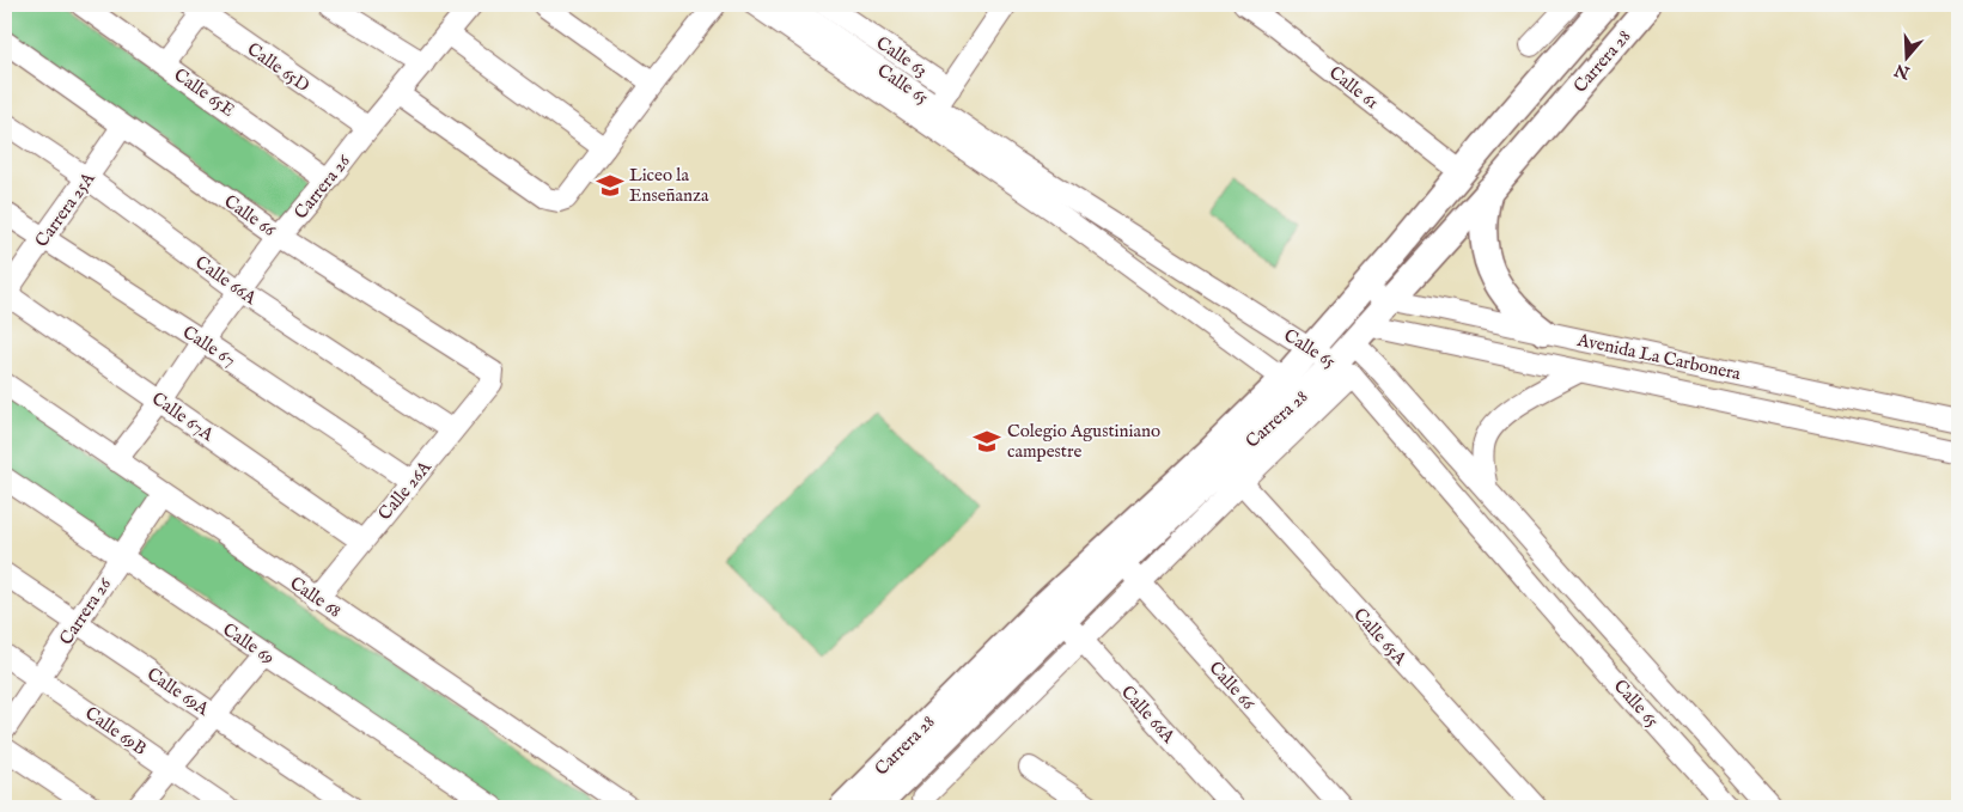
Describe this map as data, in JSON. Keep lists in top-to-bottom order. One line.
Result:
{"streets":{"main road":["Carrera 28"],"street":["Calle 63","Calle 65D","Calle 65","Calle 61","Calle 65E","Carrera 26","Carrera 25A","Calle 66","Calle 66A","Calle 67","Avenida La Carbonera","Calle 67A","Calle 26A","Calle 68","Calle 65A","Calle 69","Calle 69A","Calle 69B"]},"crossings":[["Carrera 28","Calle 65"],["Carrera 28","Calle 61"],["Carrera 28","Calle 66"],["Carrera 28","Calle 66A"],["Carrera 28","Avenida La Carbonera"],["Carrera 28","Calle 65A"],["Calle 65D","Carrera 26"],["Calle 65","Avenida La Carbonera"],["Calle 65E","Carrera 26"],["Carrera 26","Calle 66"],["Carrera 26","Calle 66A"],["Carrera 26","Calle 67"],["Carrera 26","Calle 67A"],["Carrera 26","Calle 68"],["Carrera 26","Calle 69"],["Carrera 26","Calle 69A"],["Carrera 26","Calle 69B"],["Carrera 25A","Calle 66"],["Carrera 25A","Calle 66A"],["Carrera 25A","Calle 67"],["Carrera 25A","Calle 67A"],["Calle 66","Calle 26A"],["Calle 66A","Calle 26A"],["Calle 67","Calle 26A"],["Calle 67A","Calle 26A"],["Calle 26A","Calle 68"]],"places":{"school or university":["Liceo la Enseñanza","Colegio Agustiniano campestre"]},"north":"bottom"}
